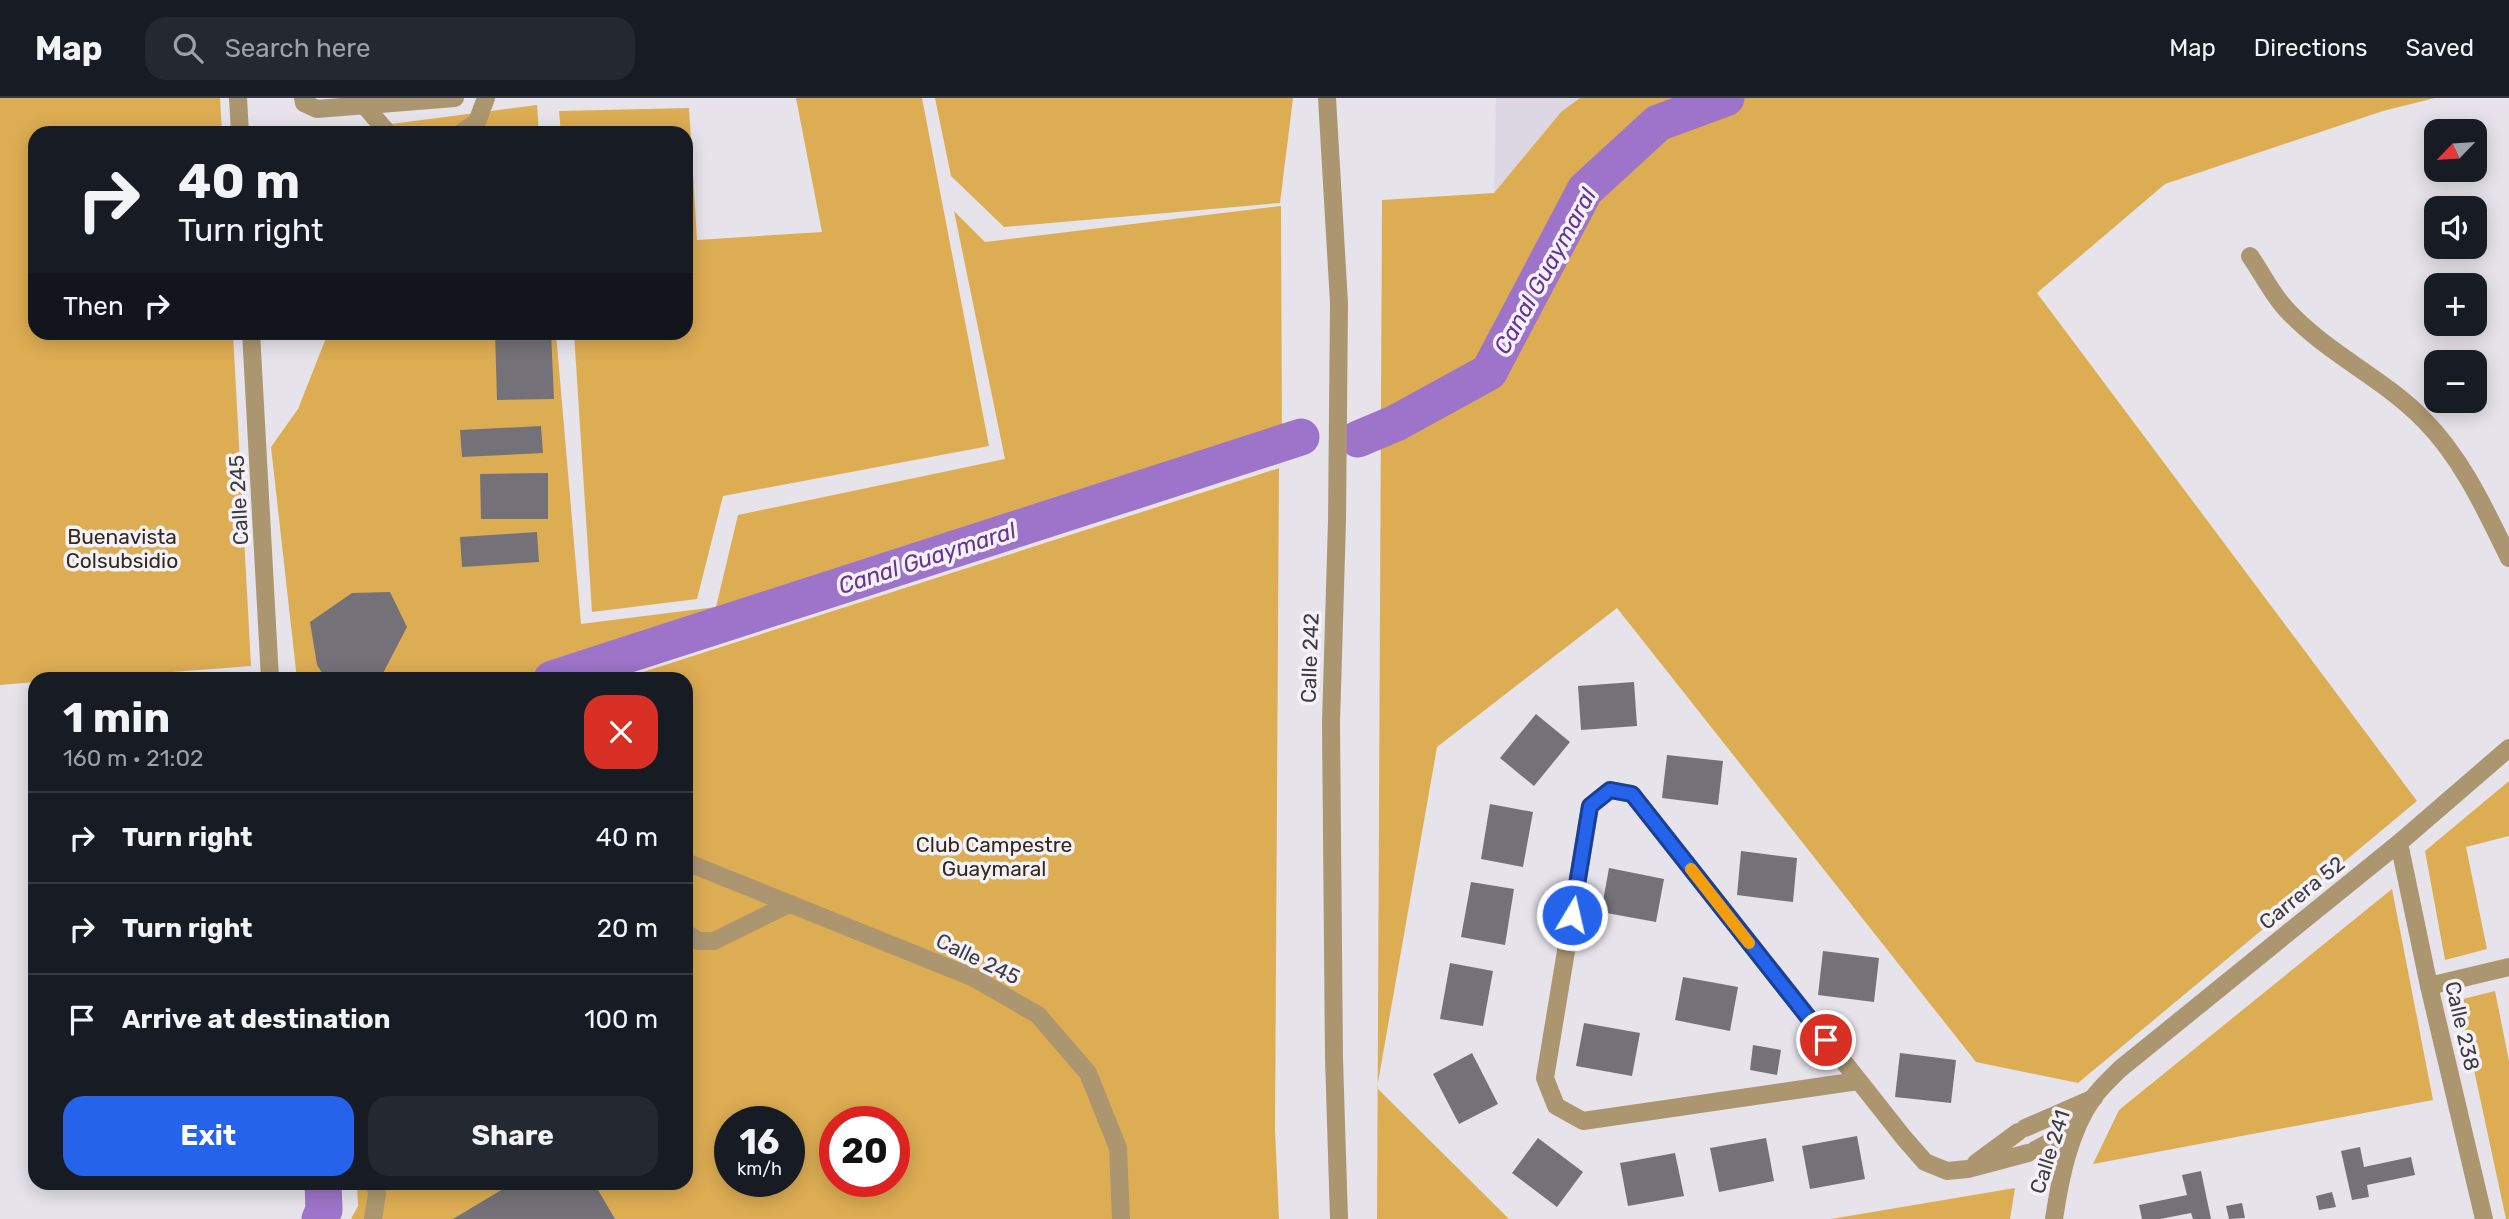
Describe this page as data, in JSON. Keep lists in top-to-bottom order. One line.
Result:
{"streets":{"street":["Calle 245","Calle 242","Carrera 52","Calle 238","Calle 241"]},"crossings":[["Carrera 52","Calle 238"],["Carrera 52","Calle 241"]],"water":["Canal Guaymaral"],"parks":["Buenavista Colsubsidio","Club Campestre Guaymaral"],"north":"bottom left","page":{"header":"Map","search":"Search here","nav":["Map","Directions","Saved"],"map_buttons":["+","−"],"turn":["40 m","Turn right"],"then":"Then","heading":["1 min","160 m · 21:02"],"list":[{"name":"Turn right","value":"40 m"},{"name":"Turn right","value":"20 m"},{"name":"Arrive at destination","value":"100 m"}],"buttons":["Exit","Share"],"speed":"16 km/h","limit":"20"}}
